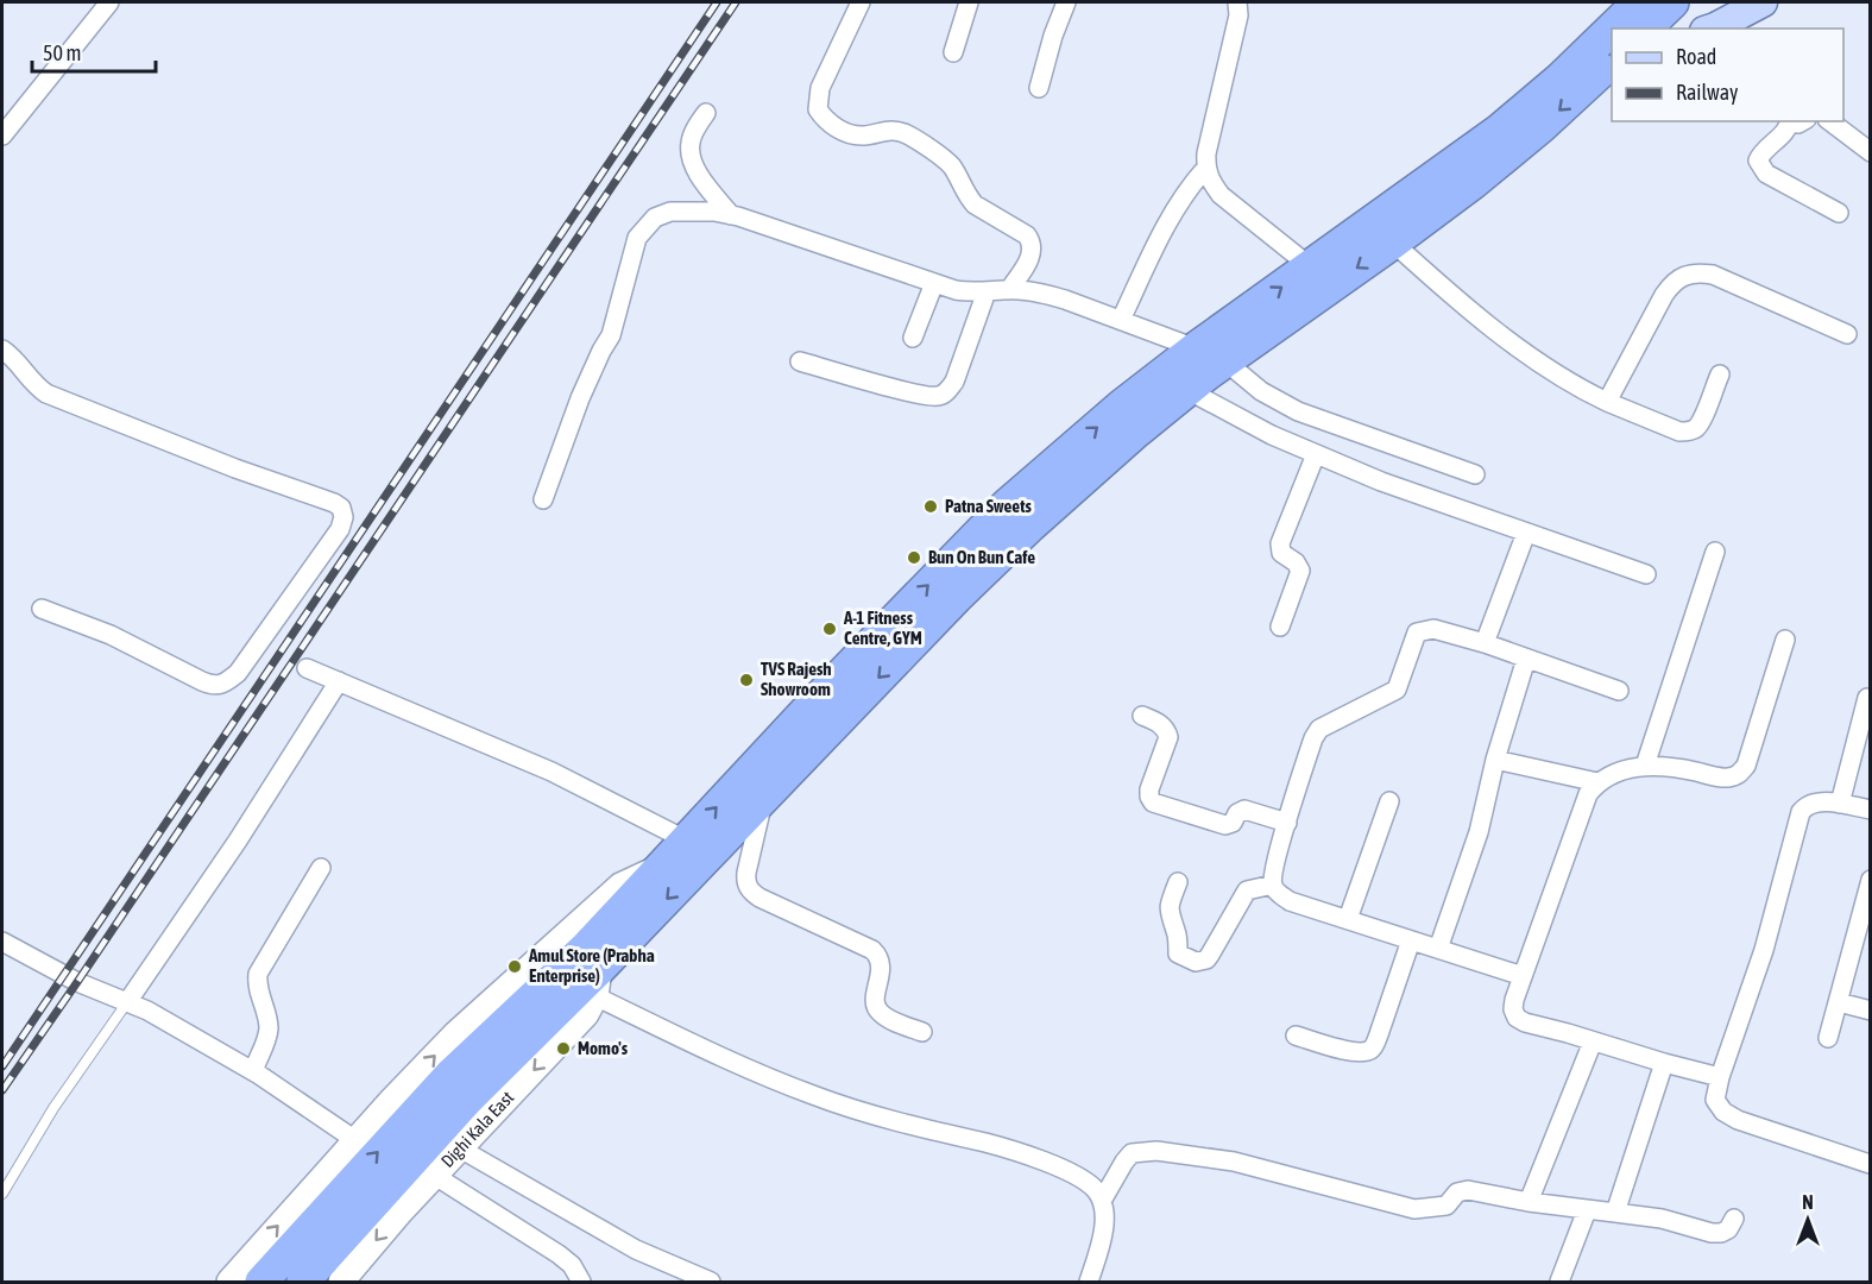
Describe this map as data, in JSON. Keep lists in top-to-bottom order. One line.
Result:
{"streets":{"street":["Dighi Kala East"]},"places":["Patna Sweets","Bun On Bun Cafe","A-1 Fitness Centre, GYM","TVS Rajesh Showroom","Amul Store (Prabha Enterprise)","Momo's"],"legend":["Road","Railway"],"scale_bar":"50 m","north":"top"}
